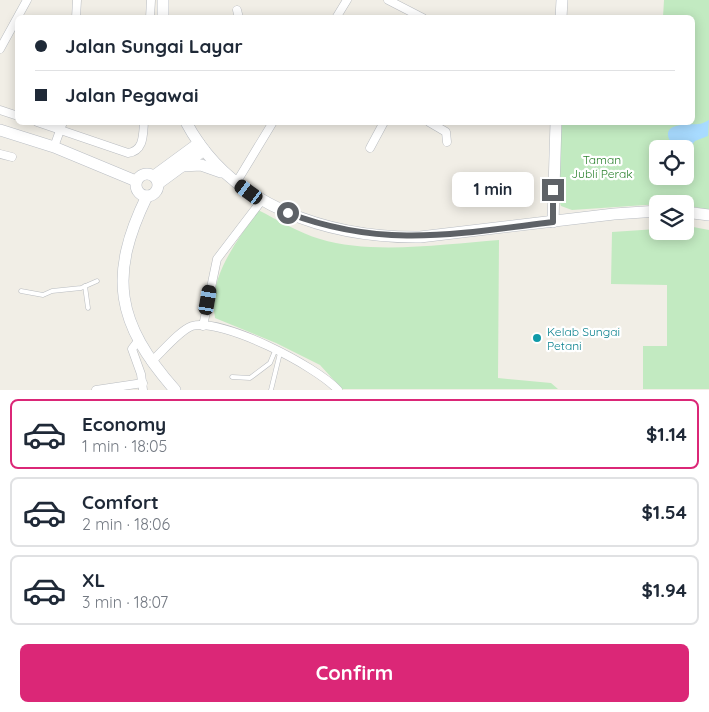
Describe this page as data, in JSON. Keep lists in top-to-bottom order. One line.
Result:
{"parks":["Taman Jubli Perak"],"places":["Kelab Sungai Petani"],"page":{"banner":["Jalan Sungai Layar","Jalan Pegawai"],"bubble":"1 min","list":[{"name":"Economy","note":"1 min · 18:05","value":"$1.14"},{"name":"Comfort","note":"2 min · 18:06","value":"$1.54"},{"name":"XL","note":"3 min · 18:07","value":"$1.94"}],"buttons":"Confirm"}}
